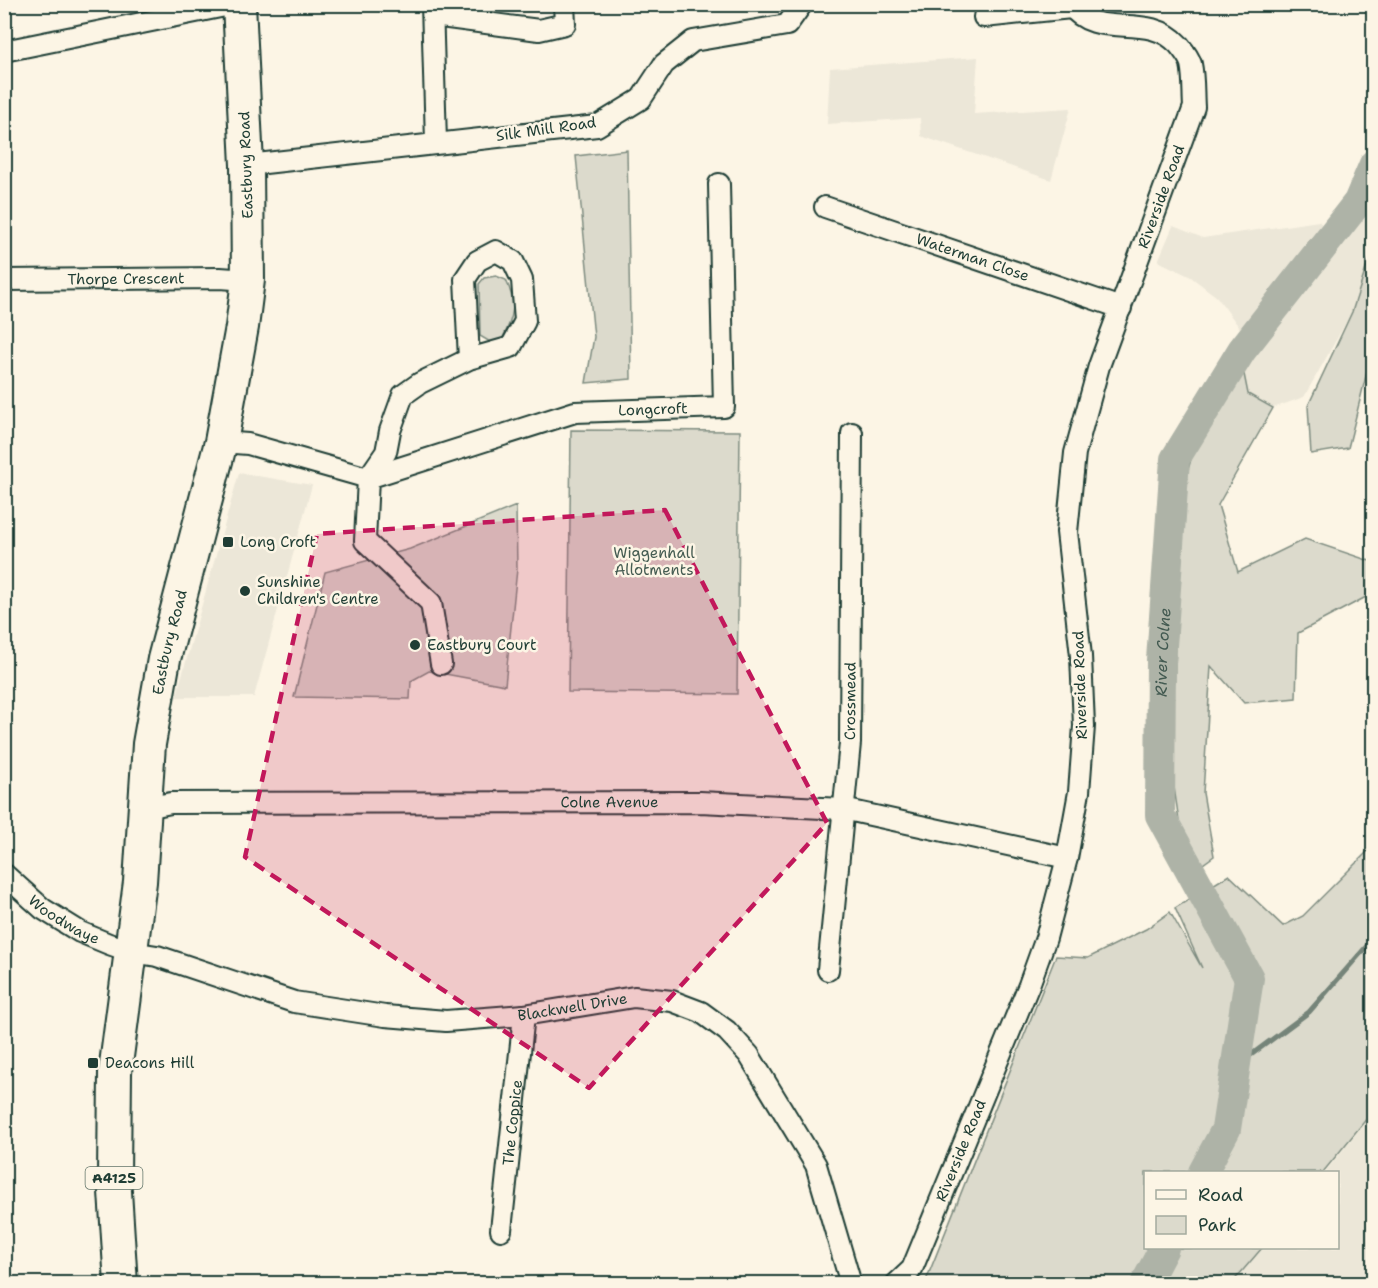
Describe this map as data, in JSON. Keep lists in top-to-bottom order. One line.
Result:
{"streets":{"main road":["Eastbury Road","A4125"],"street":["Silk Mill Road","Riverside Road","Waterman Close","Thorpe Crescent","Longcroft","Crossmead","Colne Avenue","Woodwaye","Blackwell Drive","The Coppice"]},"crossings":[["Silk Mill Road","Eastbury Road"],["Eastbury Road","Thorpe Crescent"],["Eastbury Road","Colne Avenue"],["Eastbury Road","Woodwaye"],["Eastbury Road","Blackwell Drive"],["Riverside Road","Waterman Close"],["Riverside Road","Colne Avenue"],["Crossmead","Colne Avenue"],["Woodwaye","Blackwell Drive"],["Blackwell Drive","The Coppice"]],"water":["River Colne"],"parks":["Wiggenhall Allotments"],"places":{"transit":["Long Croft","Deacons Hill"],"other":["Sunshine Children's Centre","Eastbury Court"]},"legend":["Road","Park"]}
